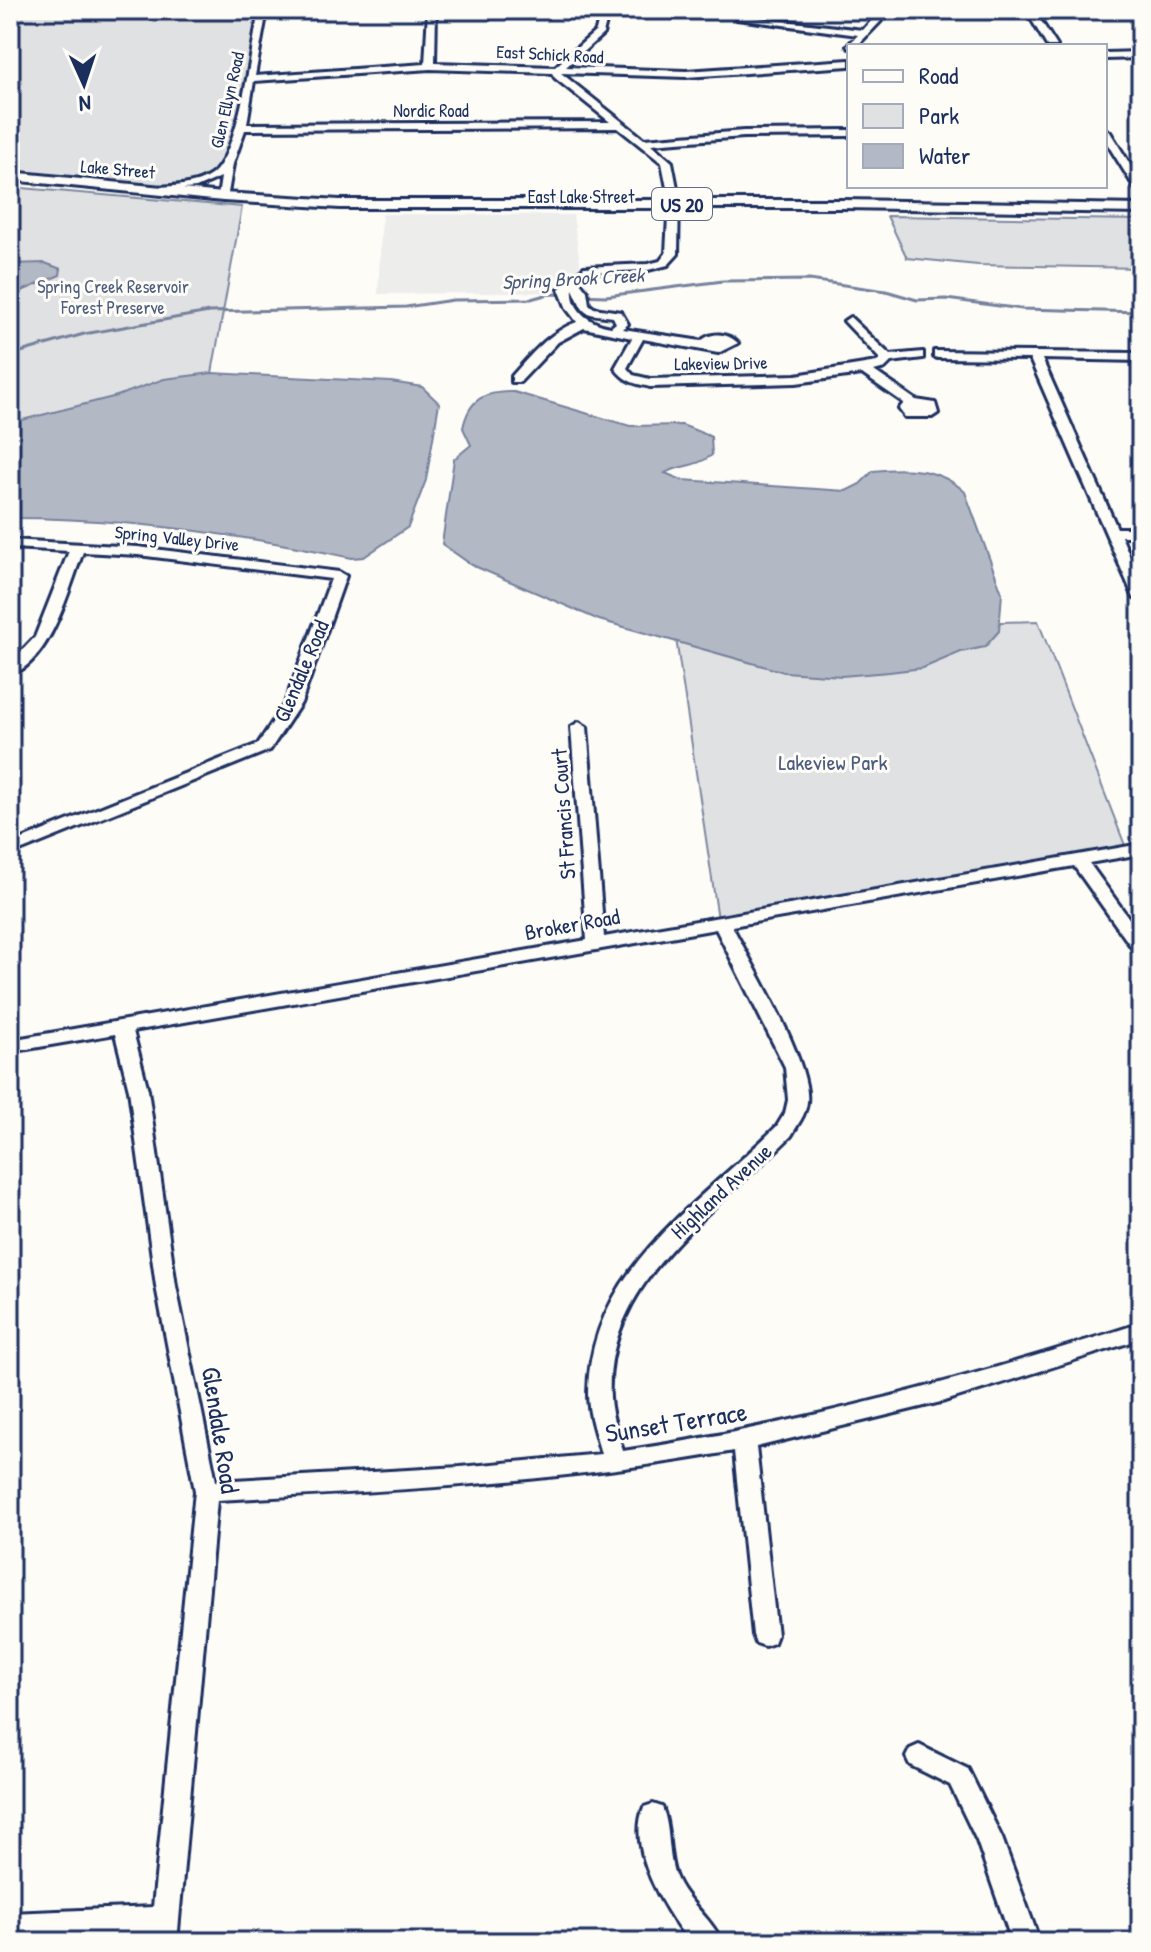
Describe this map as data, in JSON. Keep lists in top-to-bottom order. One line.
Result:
{"streets":{"main road":["Lake Street","East Lake Street","US 20"],"street":["East Schick Road","Glen Ellyn Road","Nordic Road","Lakeview Drive","Spring Valley Drive","Glendale Road","St Francis Court","Broker Road","Highland Avenue","Sunset Terrace"]},"crossings":[["East Schick Road","Glen Ellyn Road"],["Glen Ellyn Road","Nordic Road"],["Glen Ellyn Road","Lake Street"],["Glen Ellyn Road","East Lake Street"],["Lake Street","East Lake Street"],["Spring Valley Drive","Glendale Road"],["Glendale Road","Broker Road"],["Glendale Road","Sunset Terrace"],["St Francis Court","Broker Road"],["Broker Road","Highland Avenue"],["Highland Avenue","Sunset Terrace"]],"water":["Spring Brook Creek"],"parks":["Spring Creek Reservoir Forest Preserve","Lakeview Park"],"legend":["Road","Park","Water"],"north":"bottom"}
